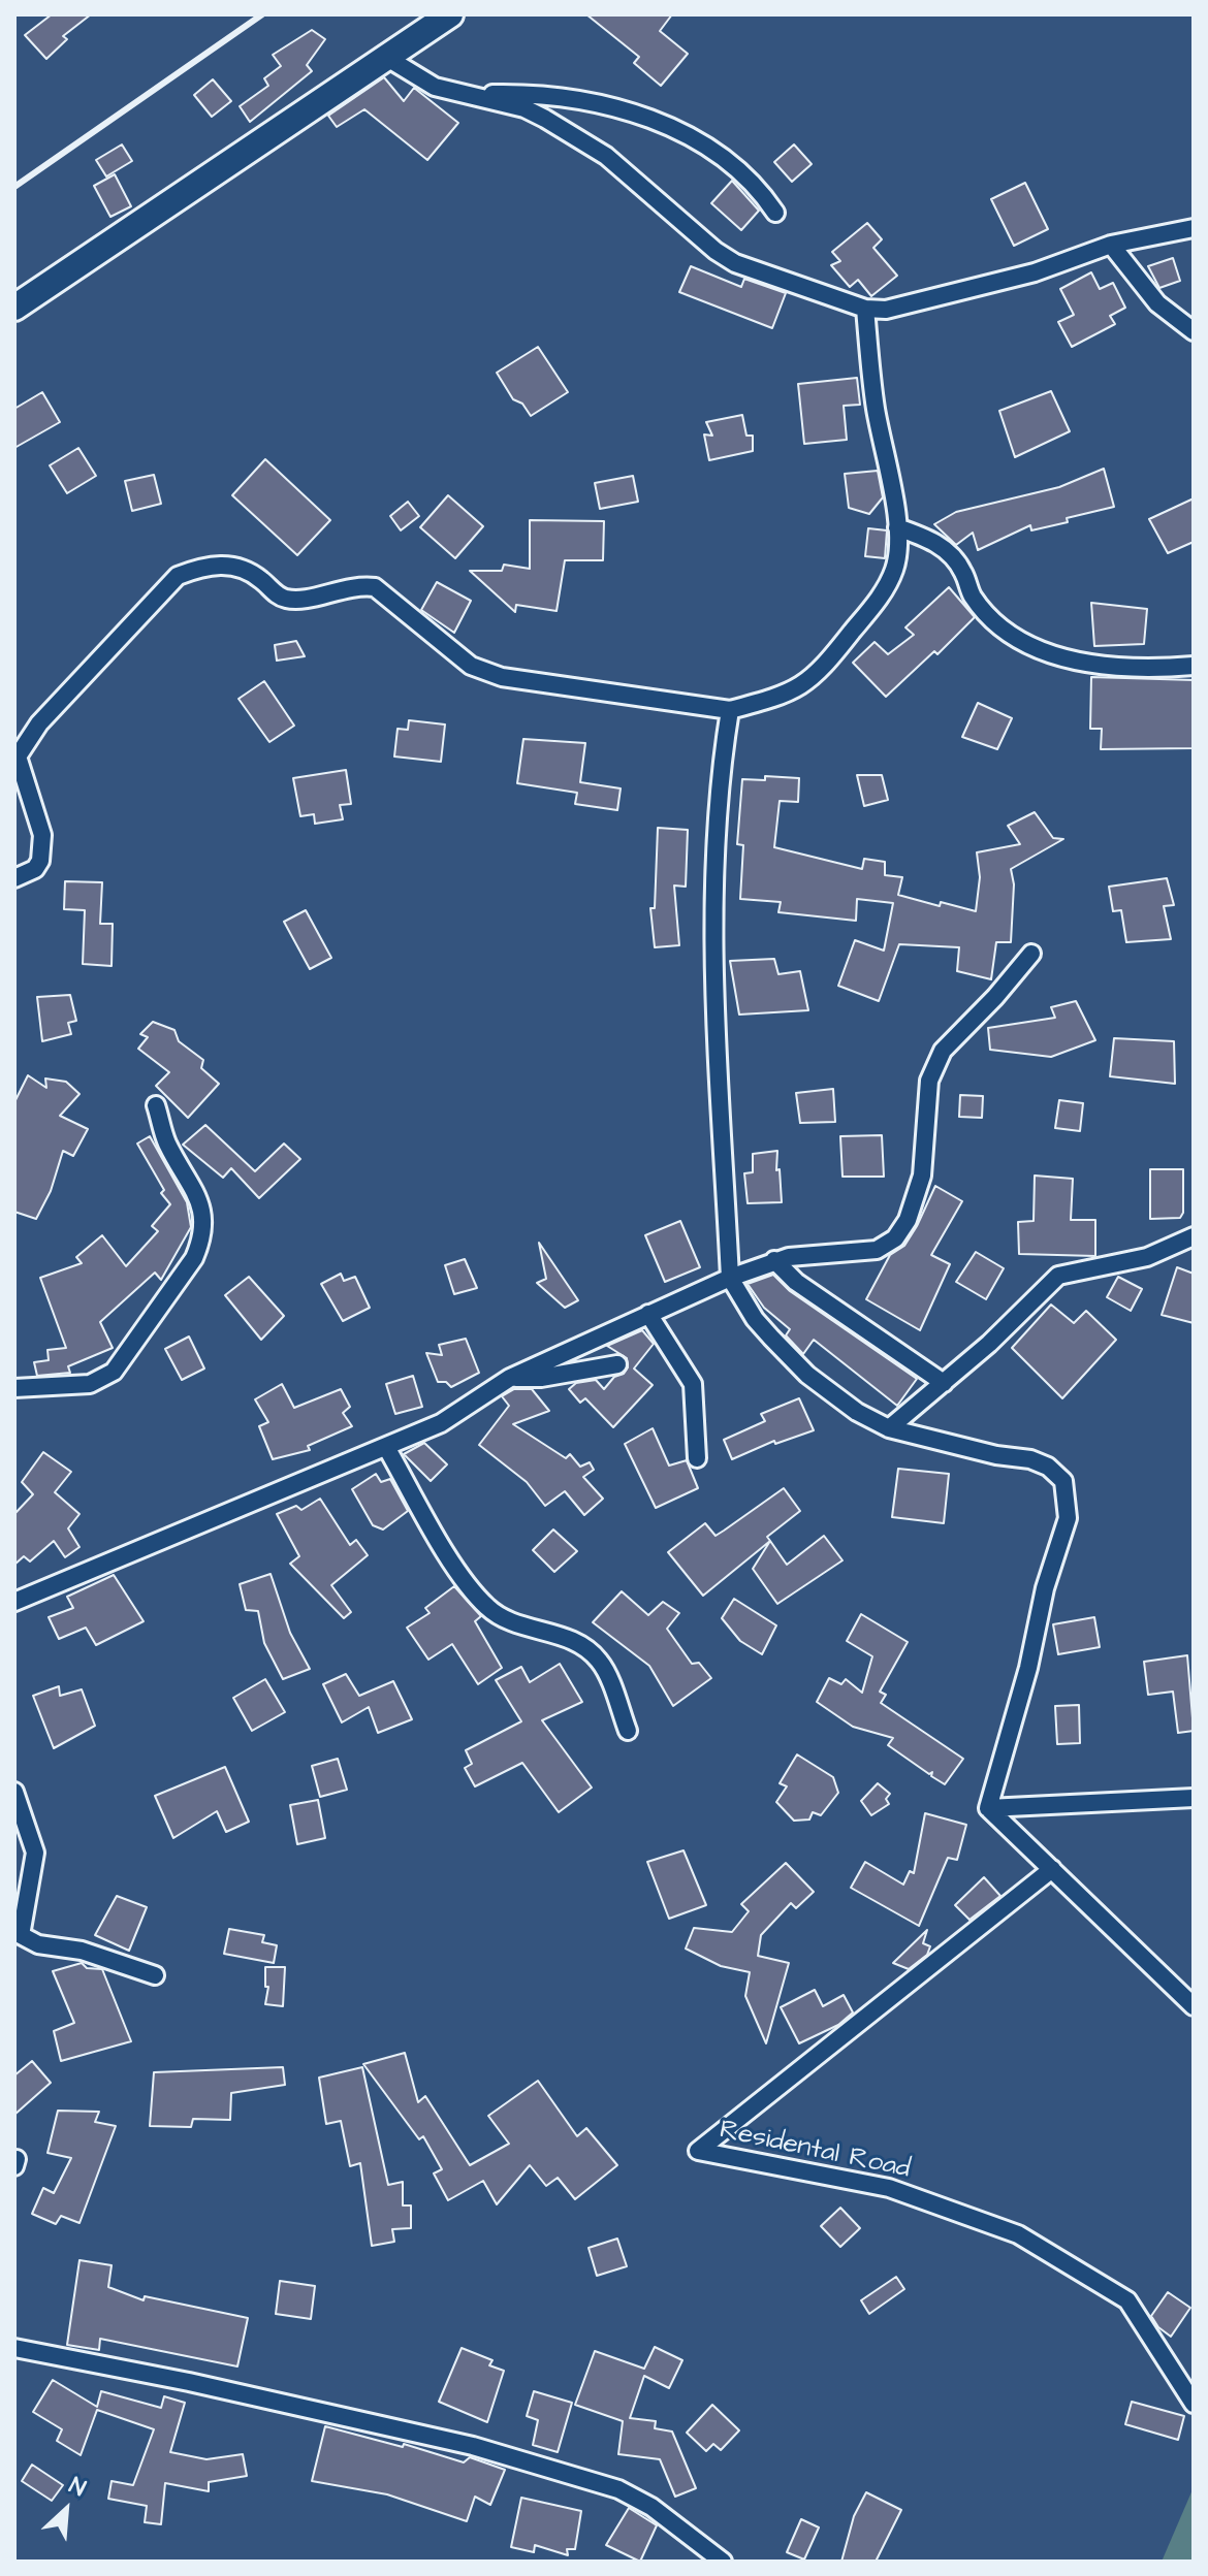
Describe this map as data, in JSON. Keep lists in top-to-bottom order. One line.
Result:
{"streets":{"street":["Residental Road"]},"north":"top right"}
